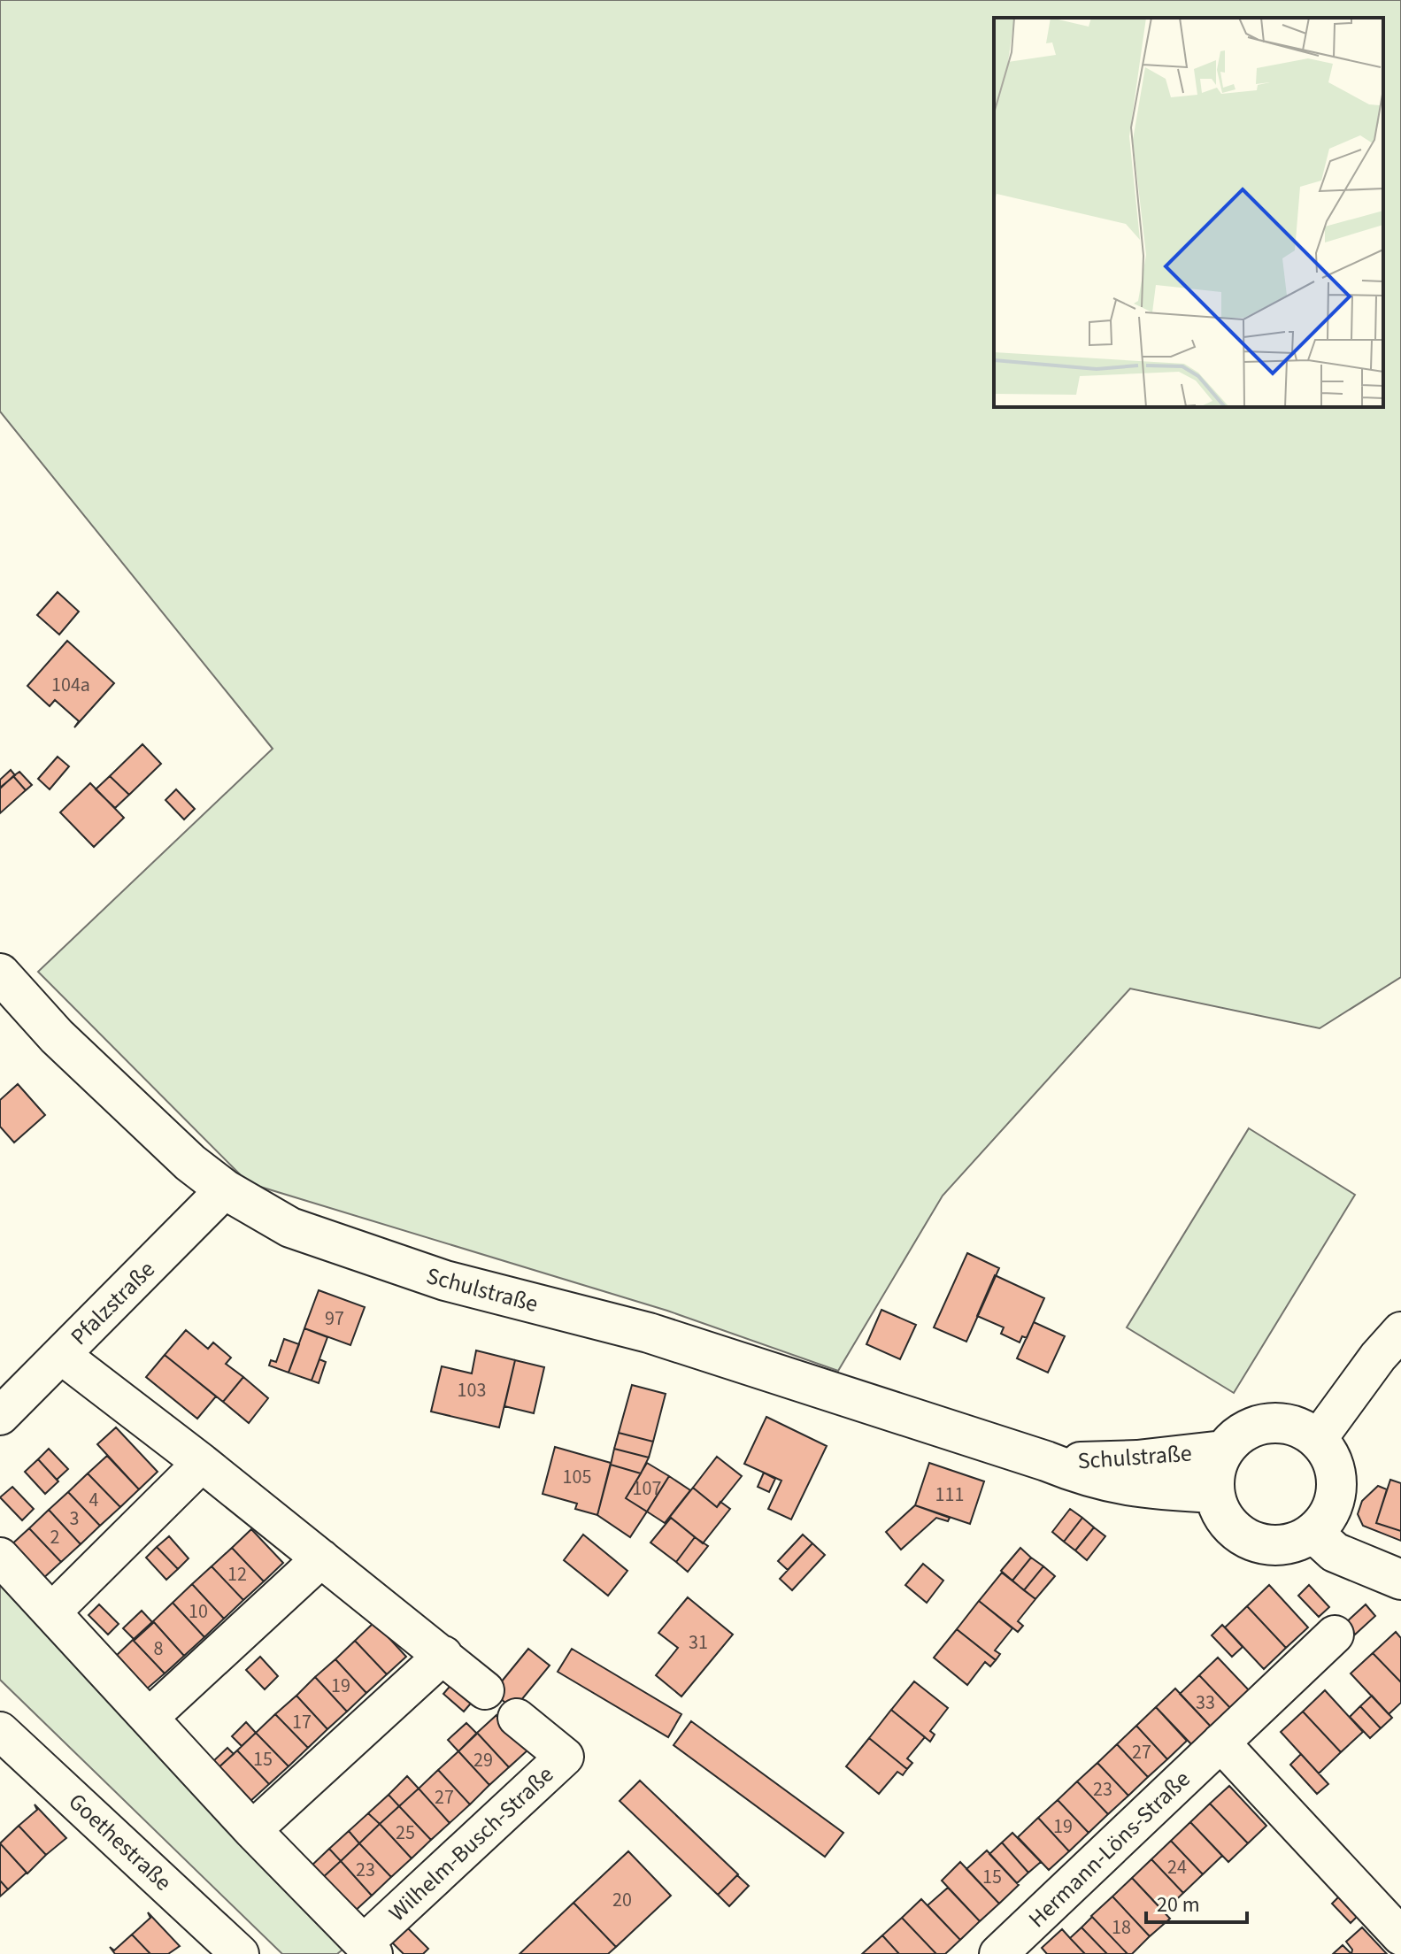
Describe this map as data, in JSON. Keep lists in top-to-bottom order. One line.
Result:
{"streets":{"main road":["Schulstraße"],"street":["Pfalzstraße","Goethestraße","Wilhelm-Busch-Straße","Hermann-Löns-Straße"]},"crossings":[["Schulstraße","Pfalzstraße"]],"house_numbers":["104a","97","103","105","107","111","4","3","2","12","10","31","8","19","33","17","27","15","29","23","27","19","25","24","23","15","20","18"],"scale_bar":"20 m"}
